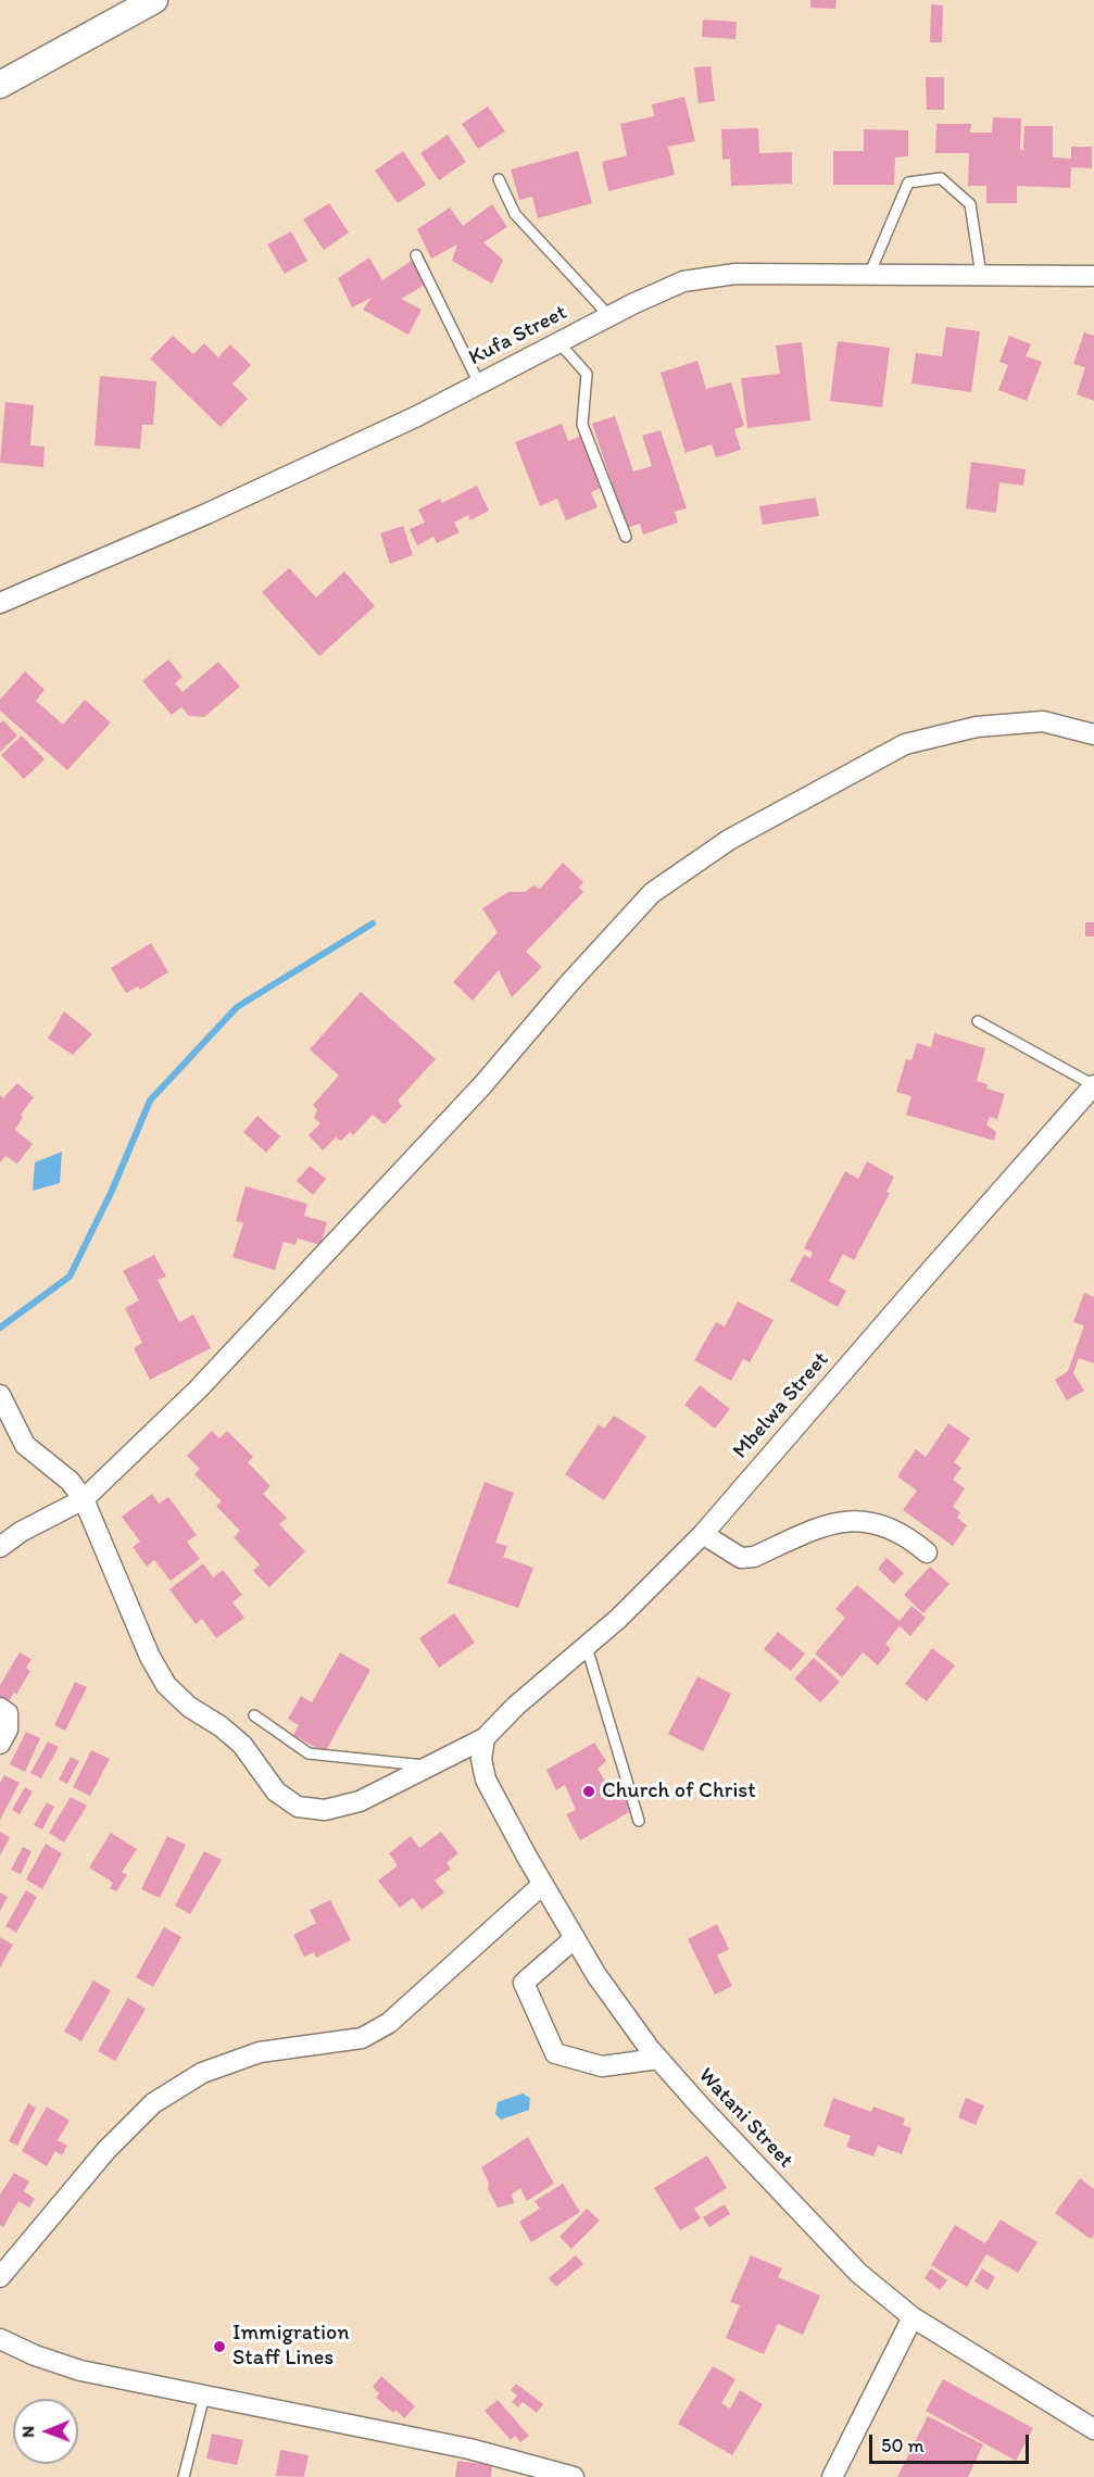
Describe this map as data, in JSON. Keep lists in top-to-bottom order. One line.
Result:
{"streets":{"street":["Kufa Street","Mbelwa Street","Watani Street"]},"crossings":[["Mbelwa Street","Watani Street"]],"places":["Church of Christ","Immigration Staff Lines"],"scale_bar":"50 m","north":"left"}
